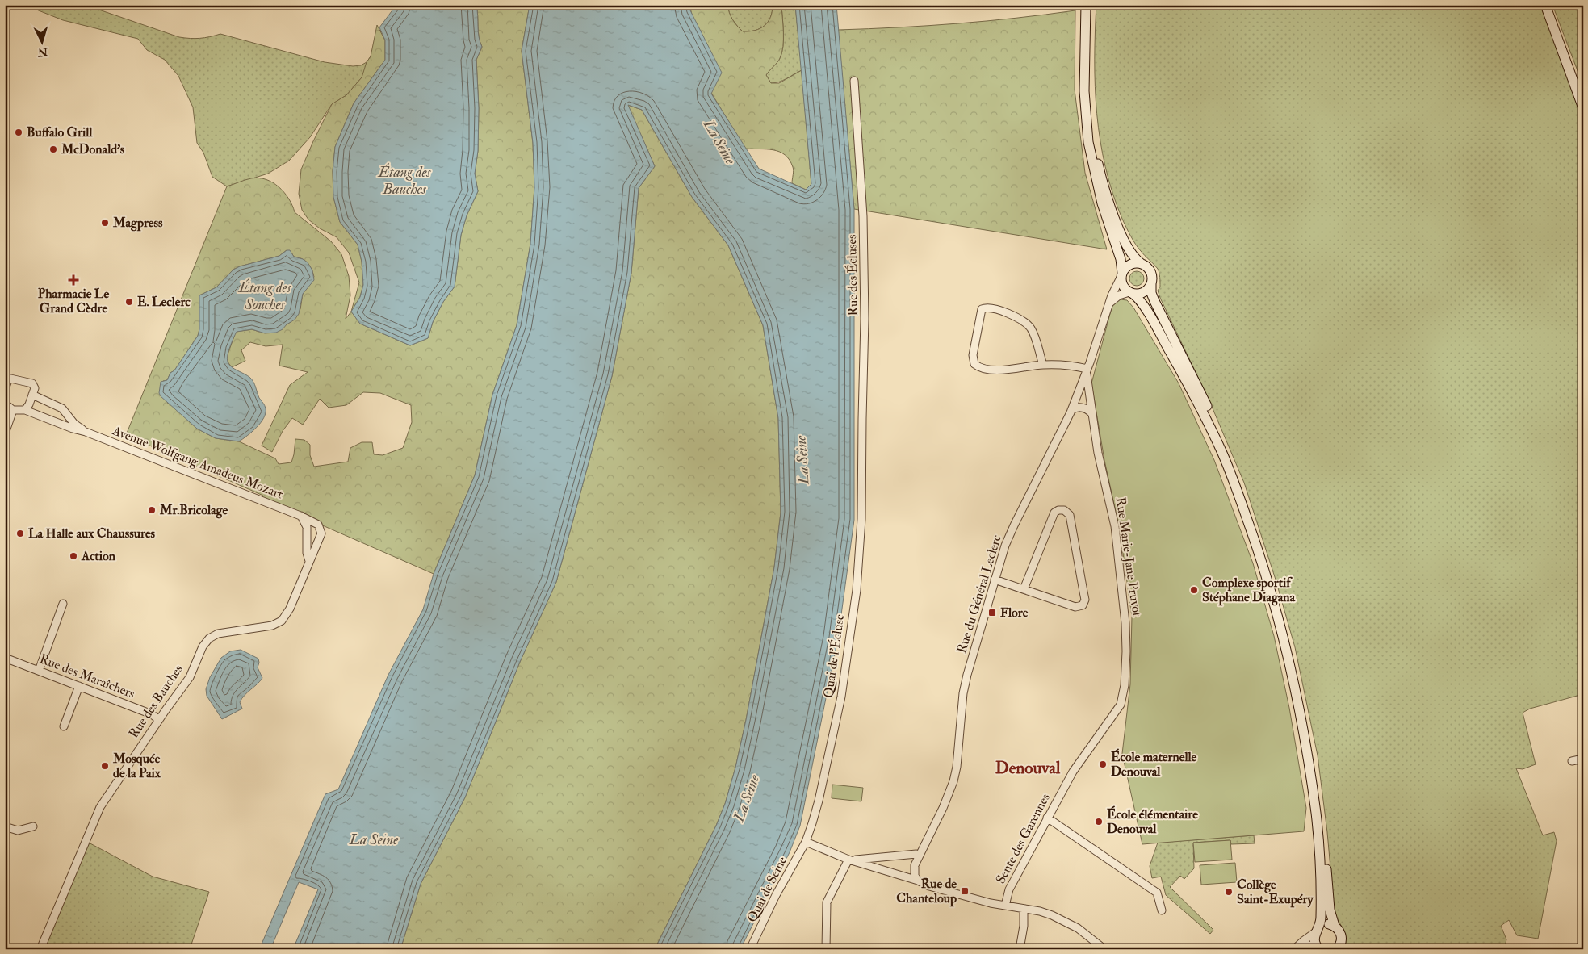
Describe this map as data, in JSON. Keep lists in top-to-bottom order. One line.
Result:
{"streets":{"street":["Rue des Écluses","Avenue Wolfgang Amadeus Mozart","Rue Marie-Jane Pruvot","Rue du Général Leclerc","Quai de l'Écluse","Rue des Maraîchers","Rue des Bauches","Sente des Garennes","Quai de Seine"]},"crossings":[["Rue des Écluses","Quai de l'Écluse"],["Avenue Wolfgang Amadeus Mozart","Rue des Bauches"],["Rue Marie-Jane Pruvot","Rue du Général Leclerc"],["Rue Marie-Jane Pruvot","Sente des Garennes"],["Quai de l'Écluse","Quai de Seine"],["Rue des Maraîchers","Rue des Bauches"]],"districts":["Denouval"],"water":["La Seine","Étang des Bauches","Étang des Souches"],"places":{"other":["Buffalo Grill","McDonald's","Magpress","E. Leclerc","Mr.Bricolage","La Halle aux Chaussures","Action","Complexe sportif Stéphane Diagana","École maternelle Denouval","Mosquée de la Paix","École élémentaire Denouval","Collège Saint-Exupéry"],"health":["Pharmacie Le Grand Cèdre"],"transit":["Flore","Rue de Chanteloup"]},"north":"bottom"}
